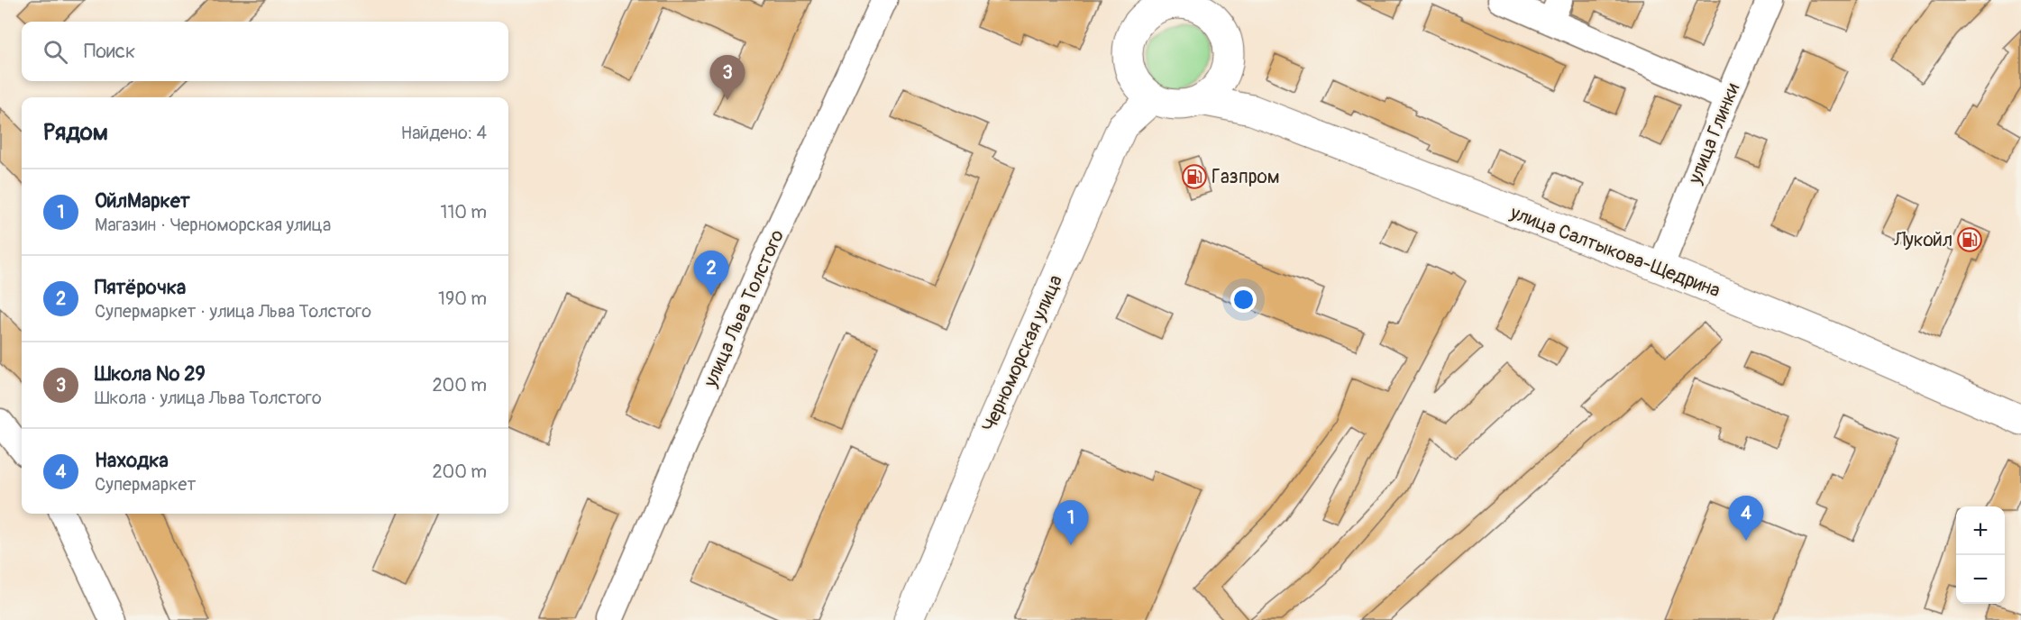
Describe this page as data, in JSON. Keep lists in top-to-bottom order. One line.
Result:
{"streets":{"main road":["улица Салтыкова-Щедрина","Черноморская улица"],"street":["улица Глинки","улица Льва Толстого"]},"crossings":[["улица Глинки","улица Салтыкова-Щедрина"],["улица Салтыкова-Щедрина","Черноморская улица"]],"places":{"fuel station":["Газпром","Лукойл"]},"page":{"search":"Поиск","pins":["3","2","4","1"],"heading":["Рядом","Найдено: 4"],"list":[{"mark":"1","name":"ОйлМаркет","note":"Магазин · Черноморская улица","value":"110 m"},{"mark":"2","name":"Пятёрочка","note":"Супермаркет · улица Льва Толстого","value":"190 m"},{"mark":"3","name":"Школа № 29","note":"Школа · улица Льва Толстого","value":"200 m"},{"mark":"4","name":"Находка","note":"Супермаркет","value":"200 m"}],"map_buttons":["+","−"]}}
